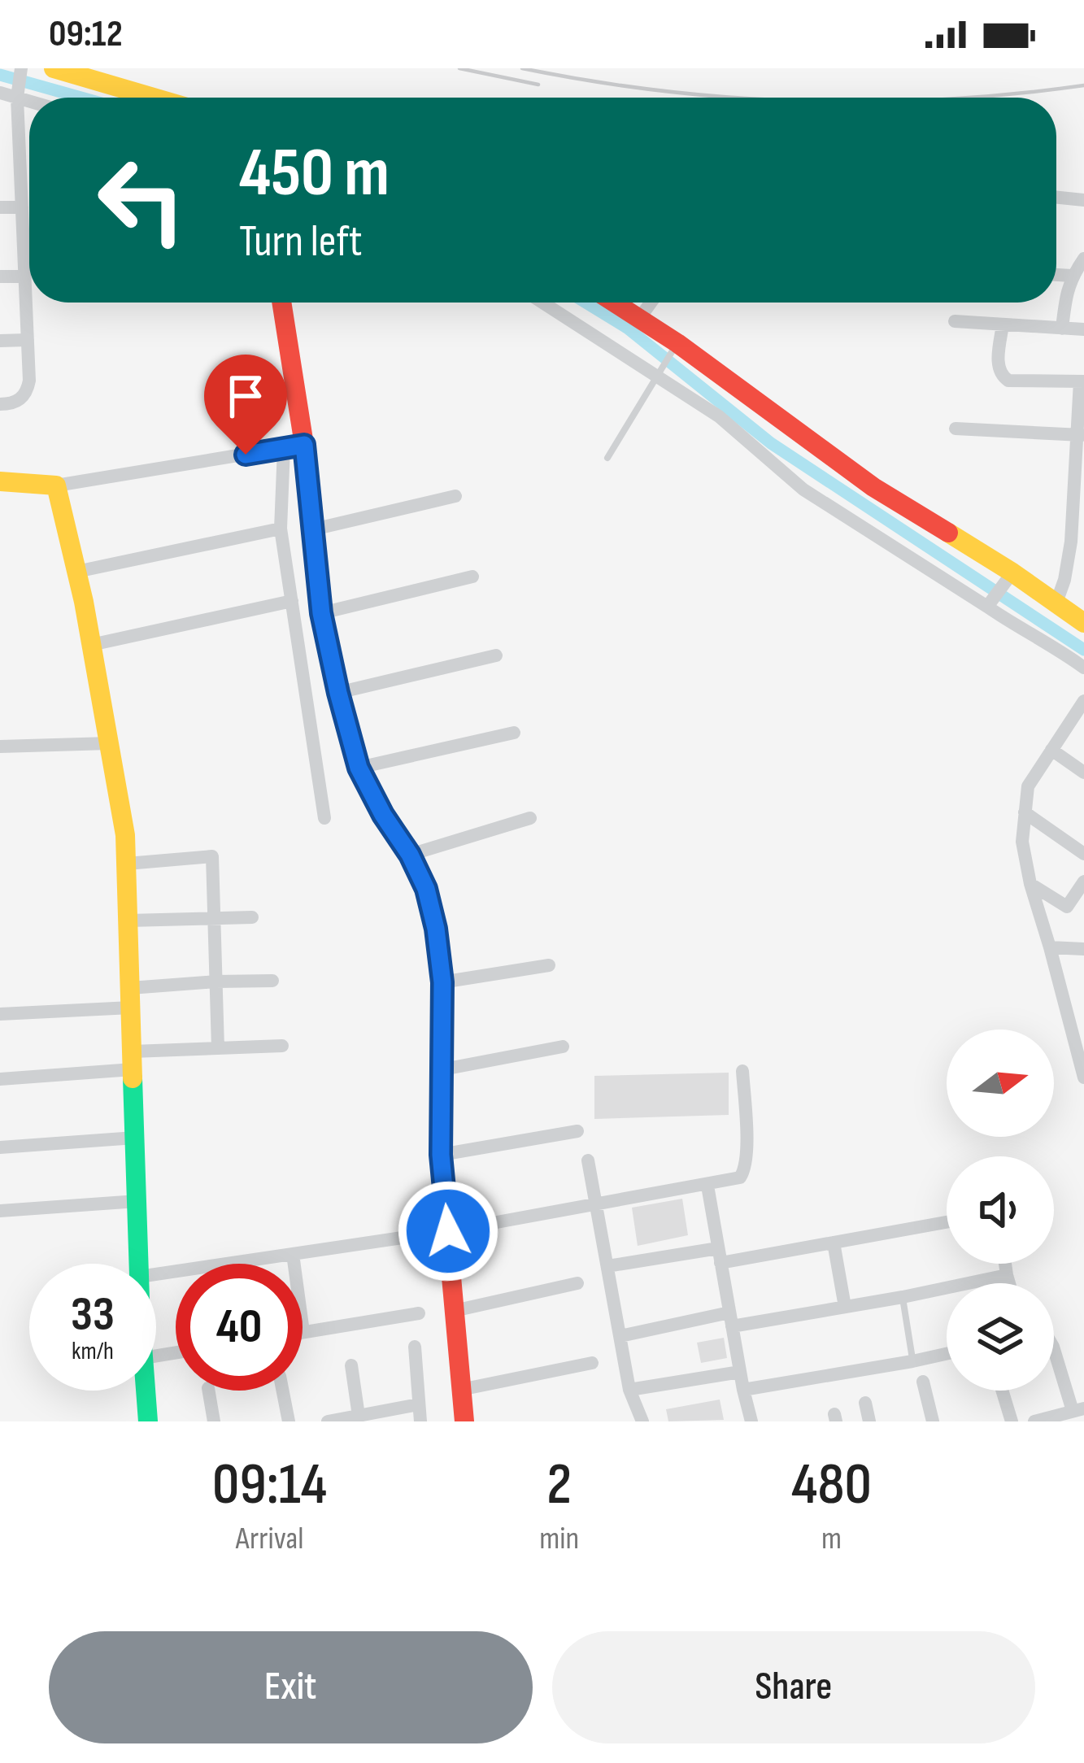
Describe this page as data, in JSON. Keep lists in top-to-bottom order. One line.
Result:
{"north":"right","page":{"status":"09:12","turn":["450 m","Turn left"],"speed":"33 km/h","limit":"40","eta":["09:14","Arrival","2","min","480","m"],"buttons":["Exit","Share"]}}
